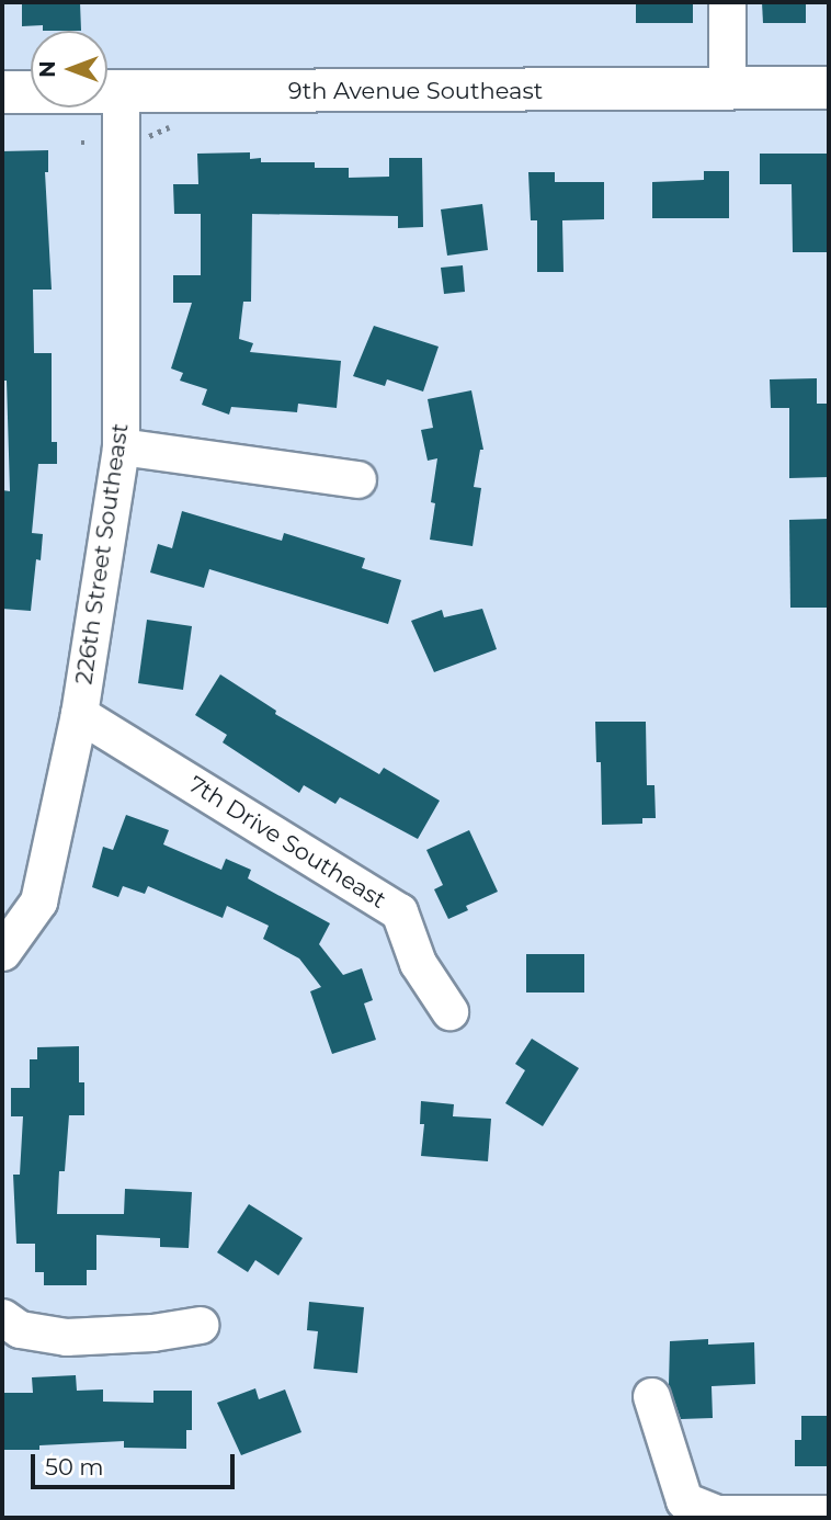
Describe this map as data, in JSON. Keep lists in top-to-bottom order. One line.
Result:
{"streets":{"main road":["9th Avenue Southeast"],"street":["226th Street Southeast","7th Drive Southeast"]},"crossings":[["9th Avenue Southeast","226th Street Southeast"],["226th Street Southeast","7th Drive Southeast"]],"scale_bar":"50 m","north":"left"}
